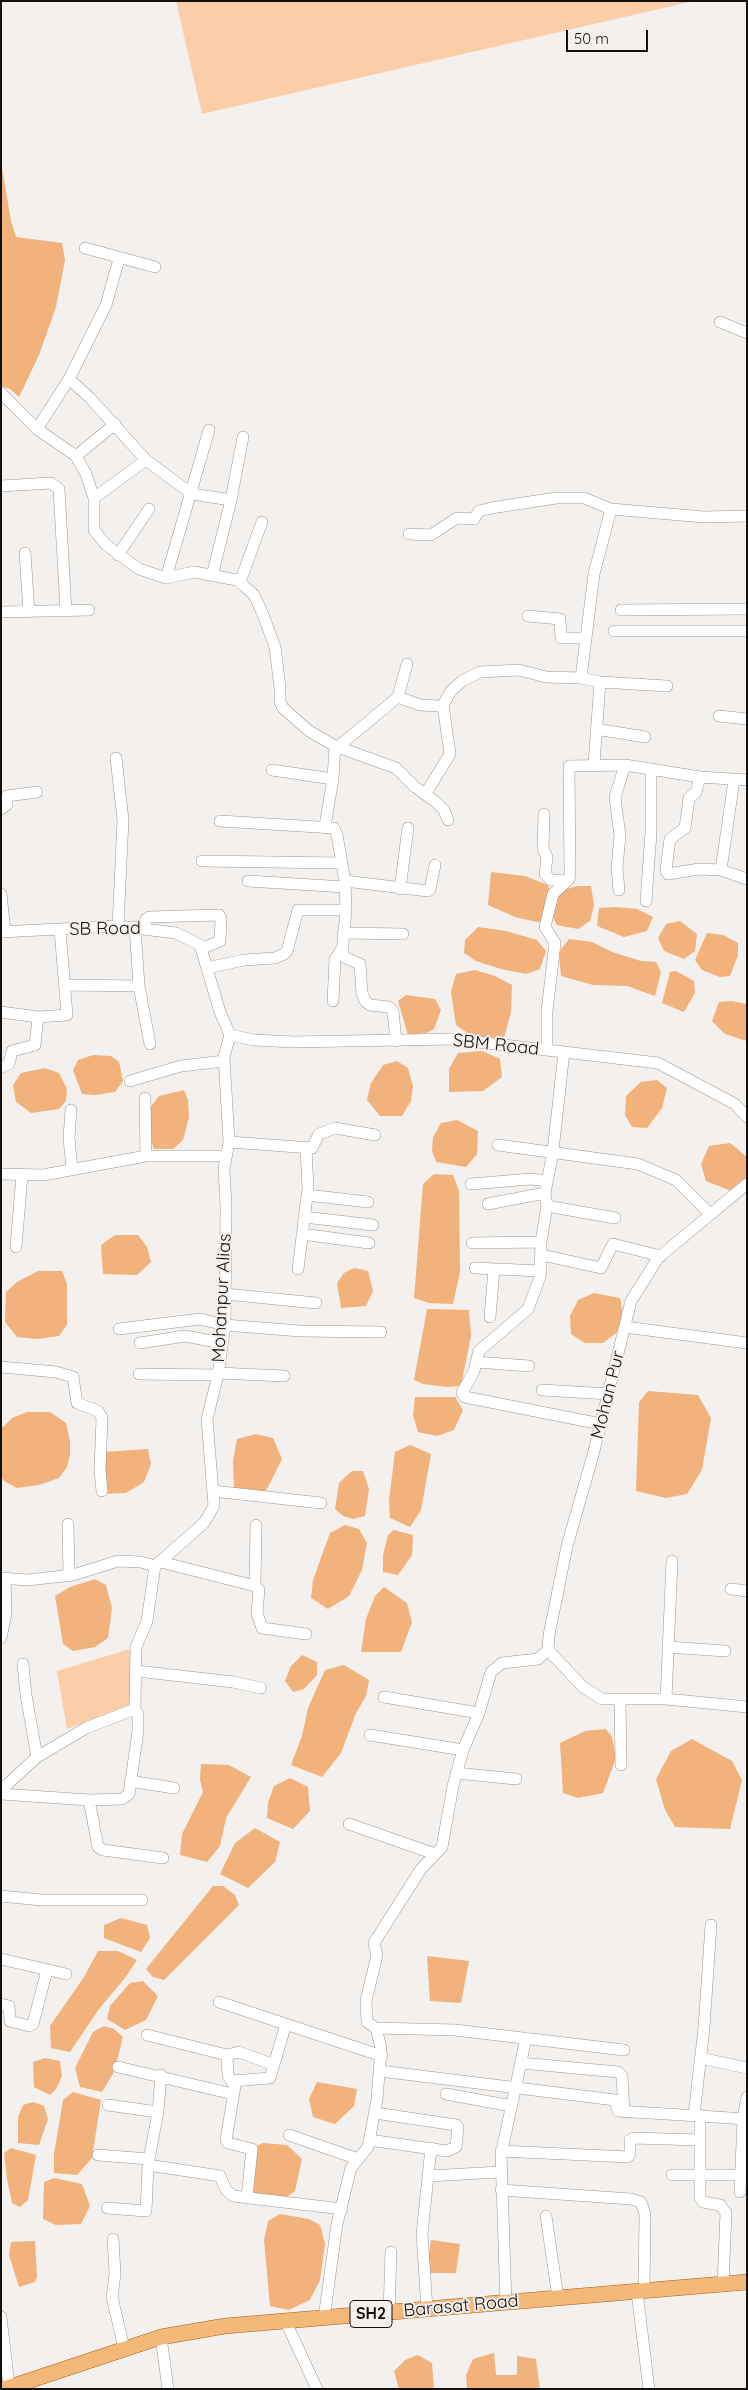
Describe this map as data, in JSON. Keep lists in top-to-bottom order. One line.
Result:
{"streets":{"main road":["Barasat Road","SH2"],"street":["SB Road","SBM Road","Mohanpur Alias","Mohan Pur"]},"crossings":[["SBM Road","Mohanpur Alias"]],"scale_bar":"50 m"}
